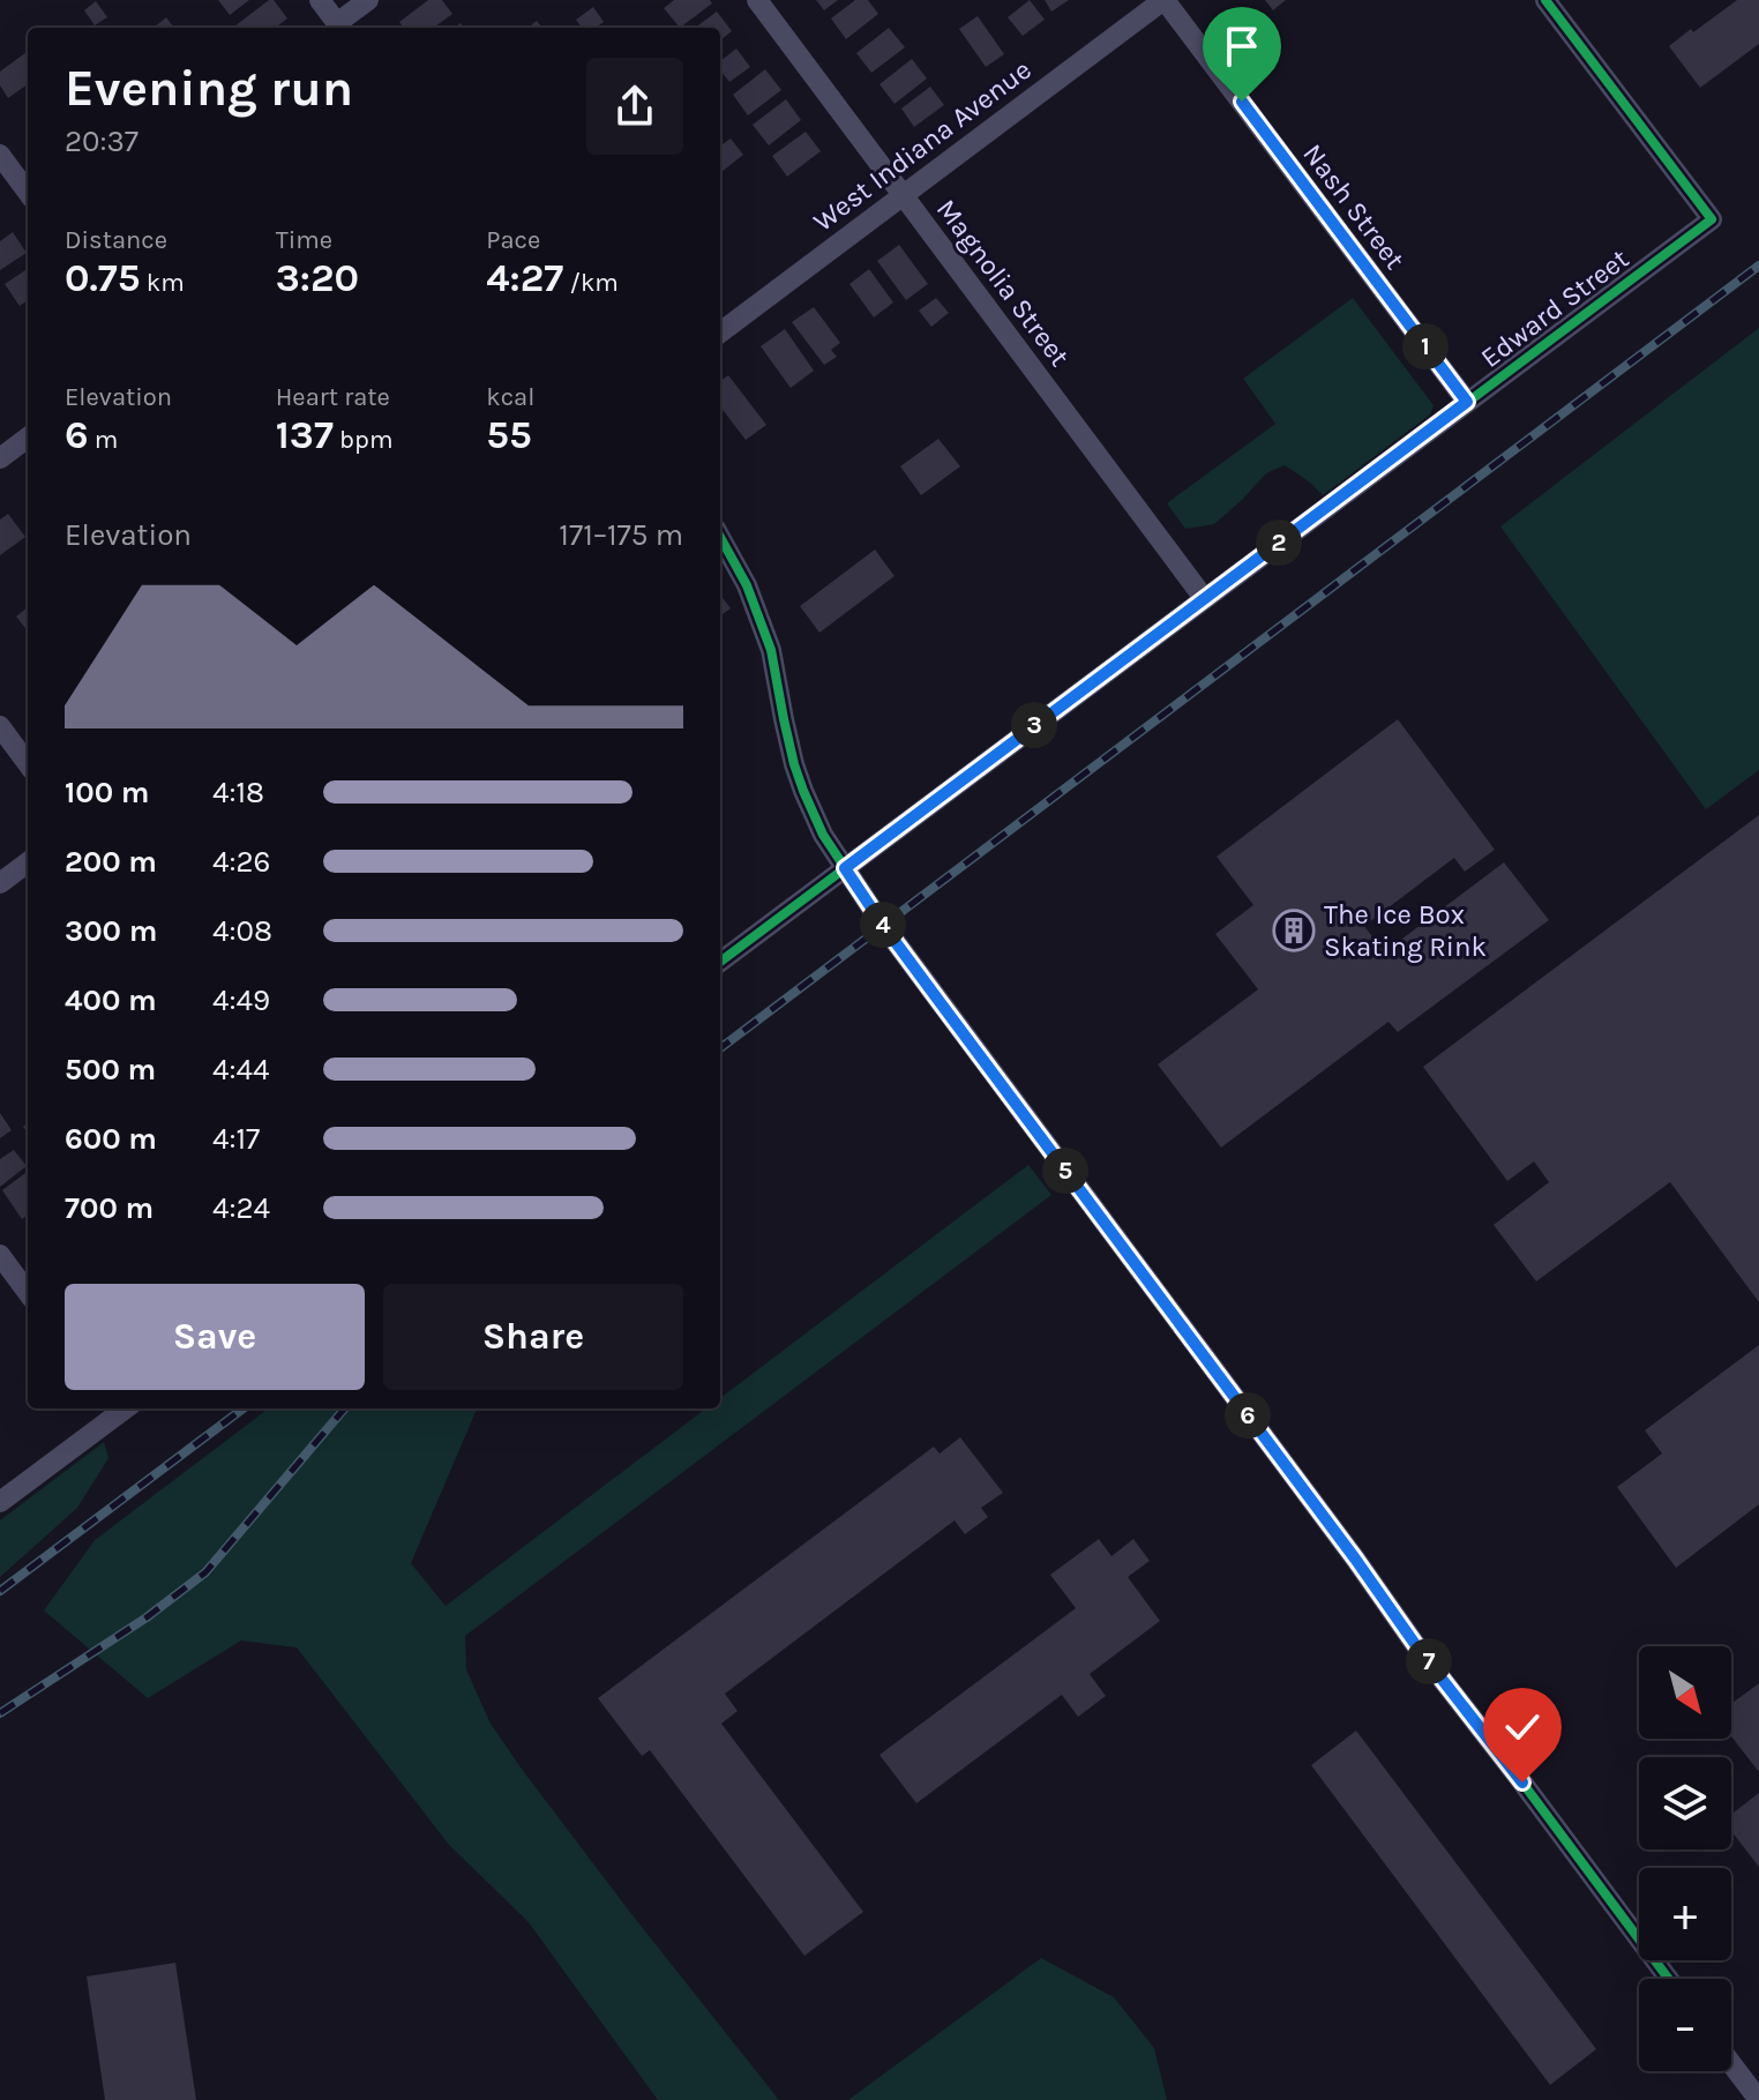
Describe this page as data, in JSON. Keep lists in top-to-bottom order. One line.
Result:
{"streets":{"street":["West Indiana Avenue","Nash Street","Magnolia Street","Edward Street"]},"crossings":[["West Indiana Avenue","Nash Street"],["West Indiana Avenue","Magnolia Street"],["Nash Street","Edward Street"],["Magnolia Street","Edward Street"]],"places":{"building":["The Ice Box Skating Rink"]},"north":"bottom right","page":{"heading":["Evening run","20:37"],"stats":[["Distance","0.75 km"],["Time","3:20"],["Pace","4:27 /km"],["Elevation","6 m"],["Heart rate","137 bpm"],["kcal","55"]],"pins":["1","2","3","4","5","6","7"],"chart":["Elevation","171–175 m"],"list":[{"name":"100 m","note":"4:18"},{"name":"200 m","note":"4:26"},{"name":"300 m","note":"4:08"},{"name":"400 m","note":"4:49"},{"name":"500 m","note":"4:44"},{"name":"600 m","note":"4:17"},{"name":"700 m","note":"4:24"}],"buttons":["Save","Share"],"map_buttons":["+","−"]}}
